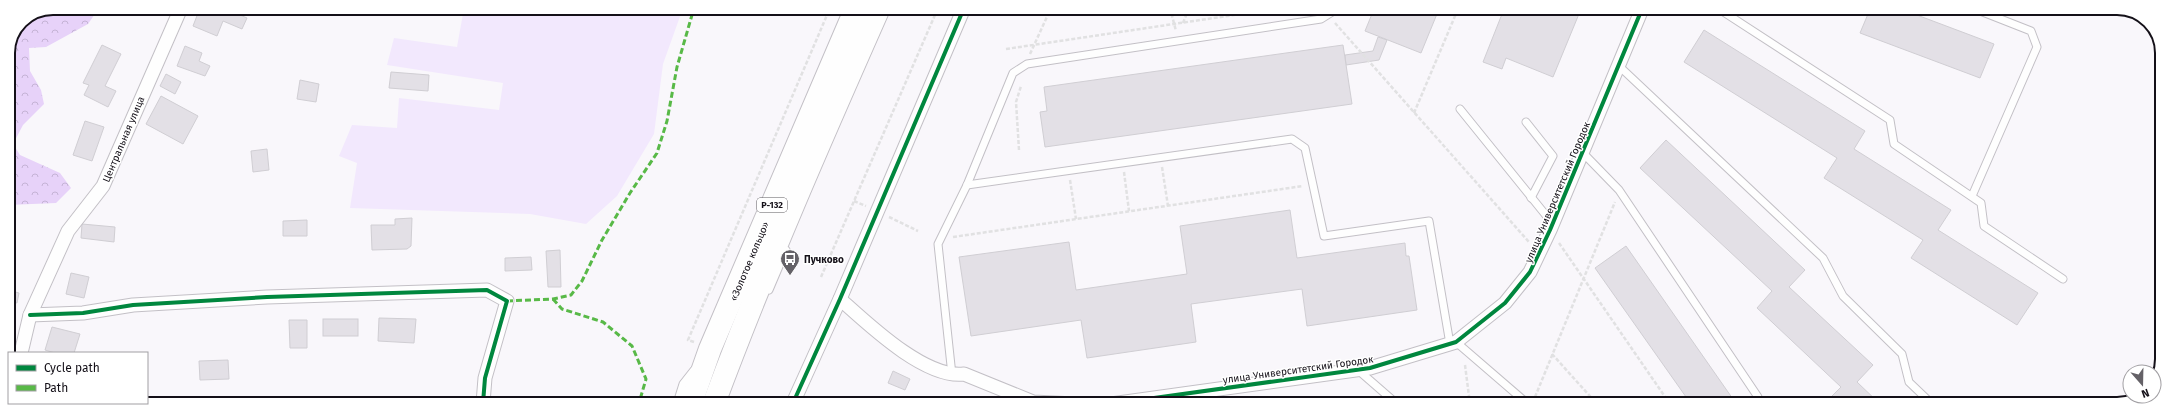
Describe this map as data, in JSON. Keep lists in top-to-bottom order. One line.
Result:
{"streets":{"highway":["Р-132","«Золотое кольцо»"],"street":["Центральная улица","улица Университетский Городок"]},"crossings":[["Р-132","«Золотое кольцо»"]],"places":{"bus stop":["Пучково"]},"legend":["Cycle path","Path"],"north":"bottom"}
